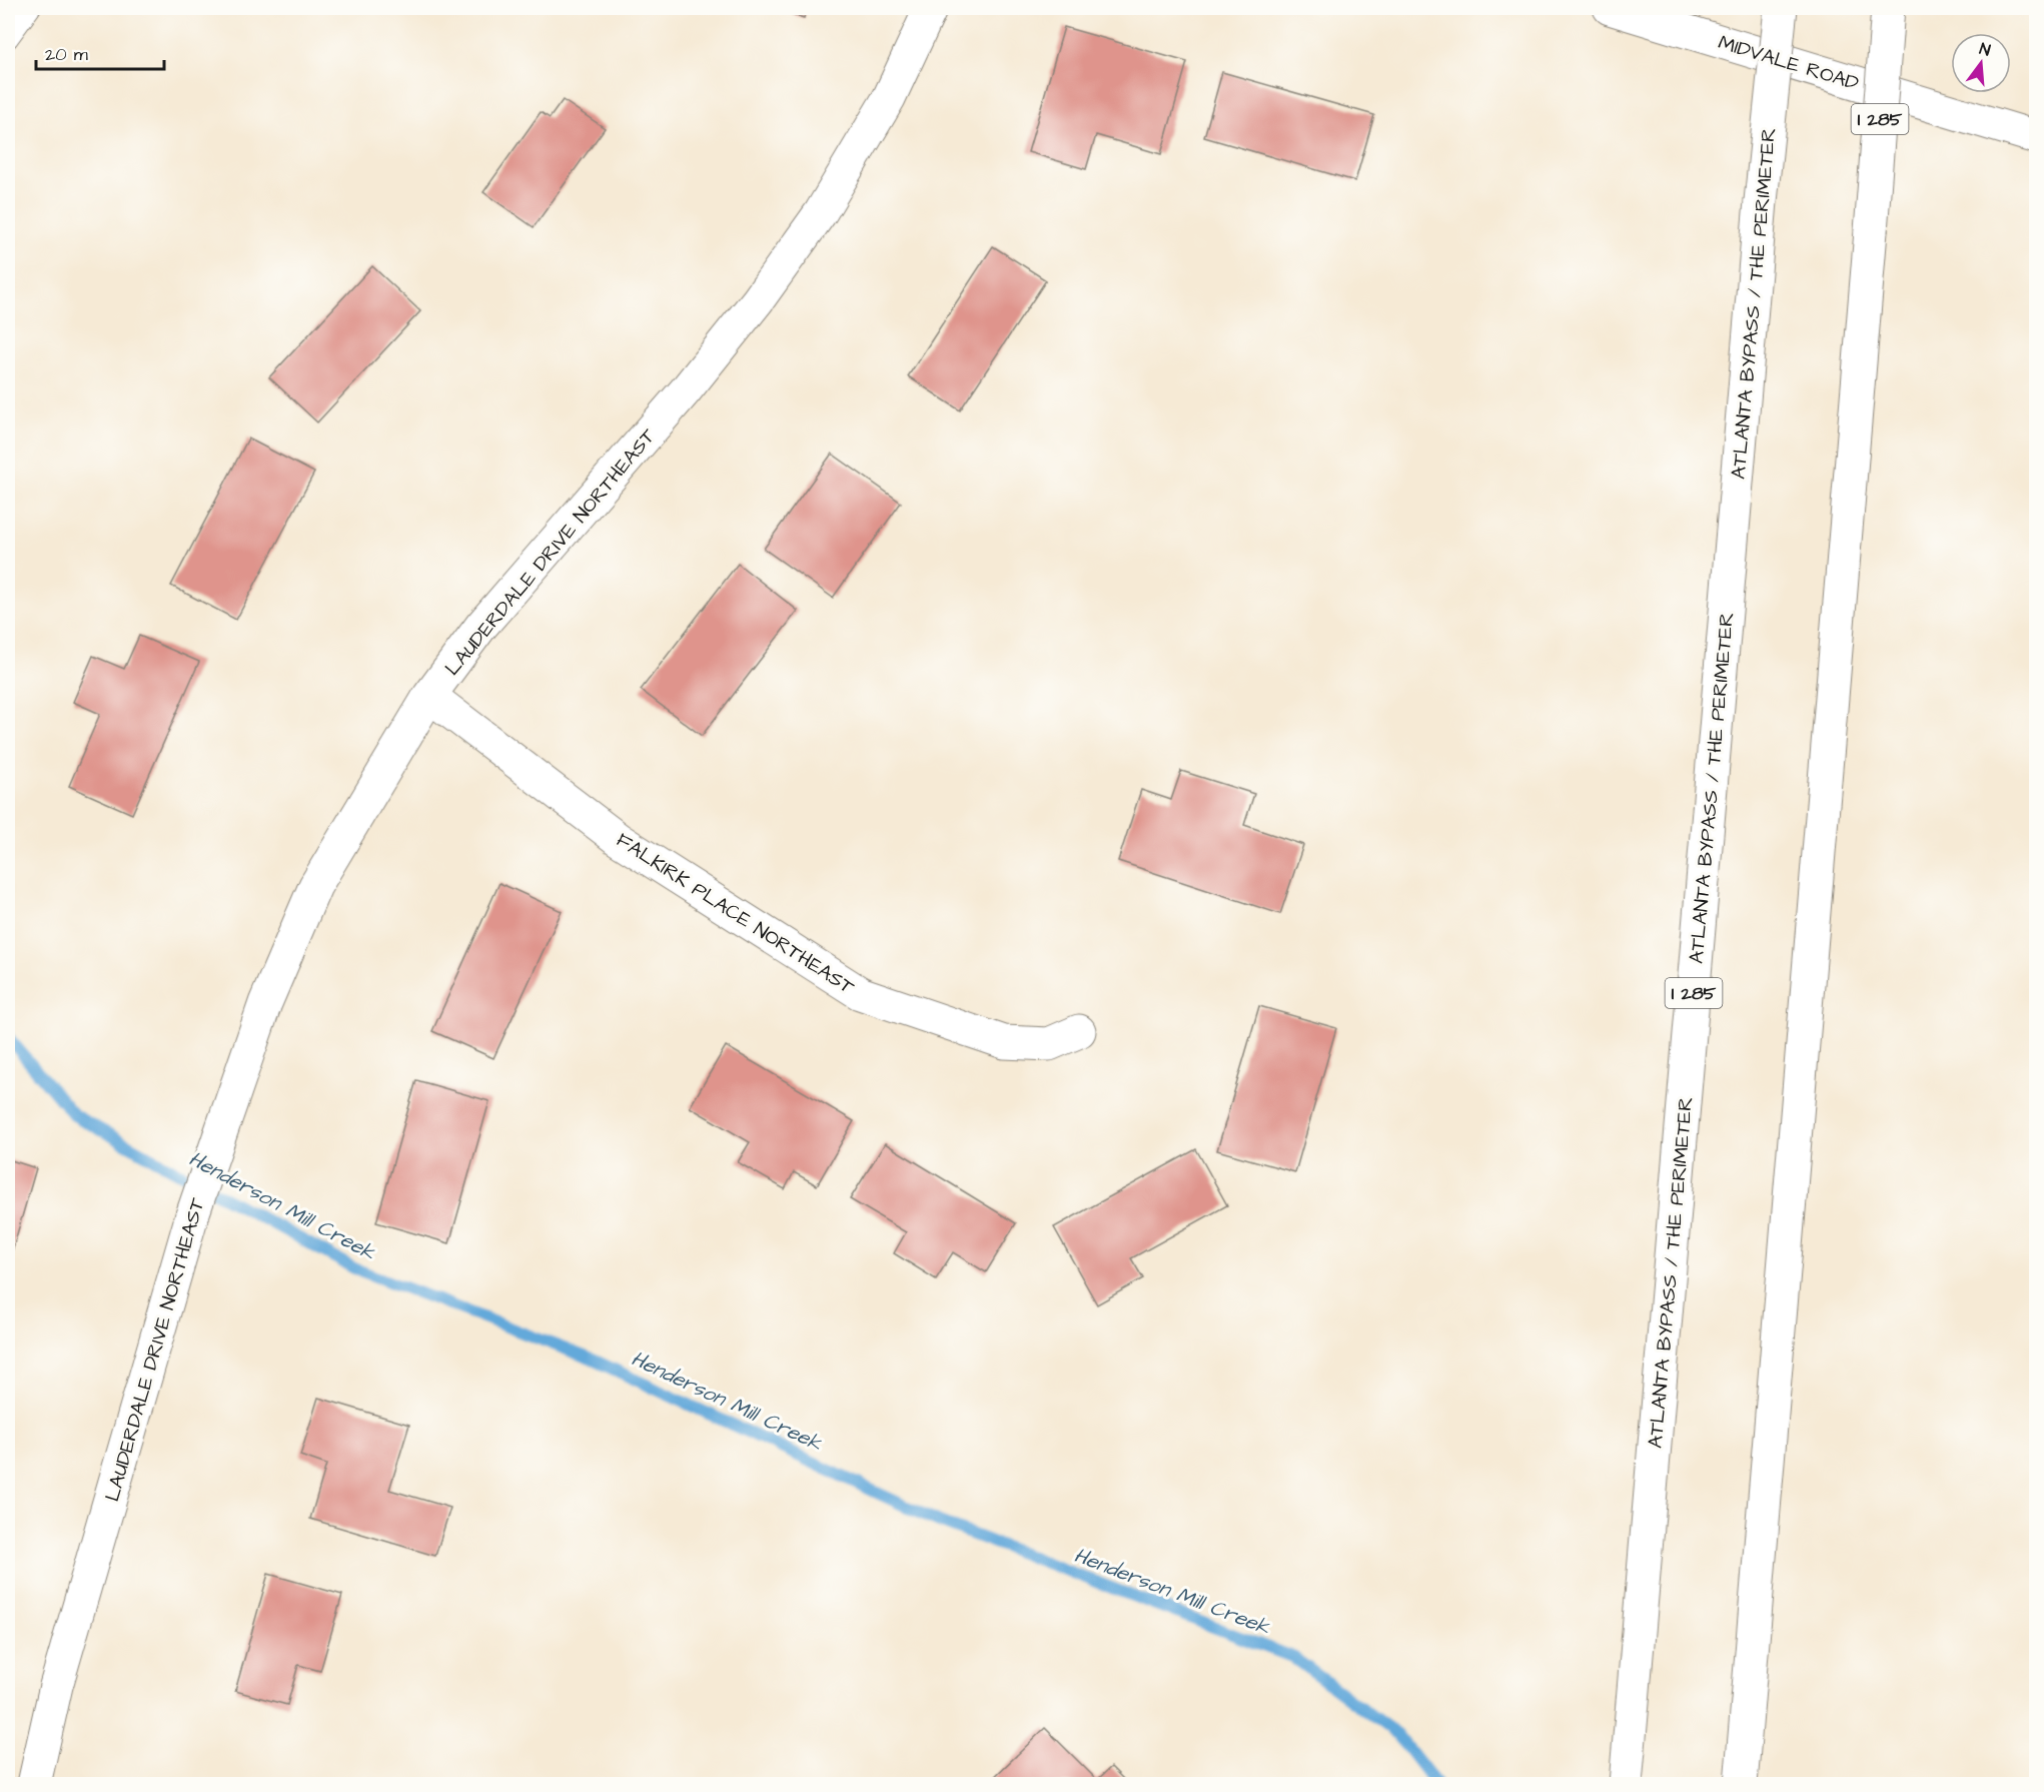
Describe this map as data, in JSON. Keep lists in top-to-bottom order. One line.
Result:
{"streets":{"main road":["MIDVALE ROAD","I 285","ATLANTA BYPASS / THE PERIMETER","LAUDERDALE DRIVE NORTHEAST","FALKIRK PLACE NORTHEAST"]},"crossings":[["LAUDERDALE DRIVE NORTHEAST","FALKIRK PLACE NORTHEAST"]],"water":["Henderson Mill Creek"],"scale_bar":"20 m","north":"top"}
